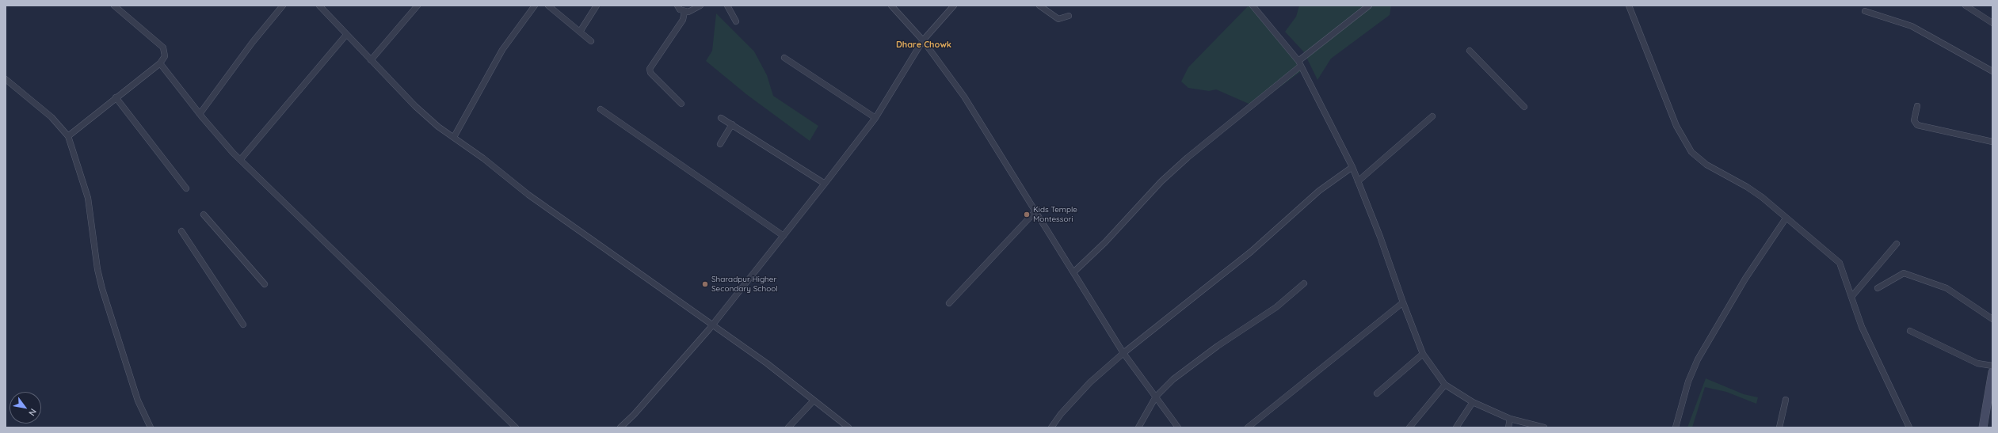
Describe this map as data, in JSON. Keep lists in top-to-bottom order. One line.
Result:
{"districts":["Dhare Chowk"],"places":["Kids Temple Montessori","Sharadpur Higher Secondary School"],"north":"bottom right"}
